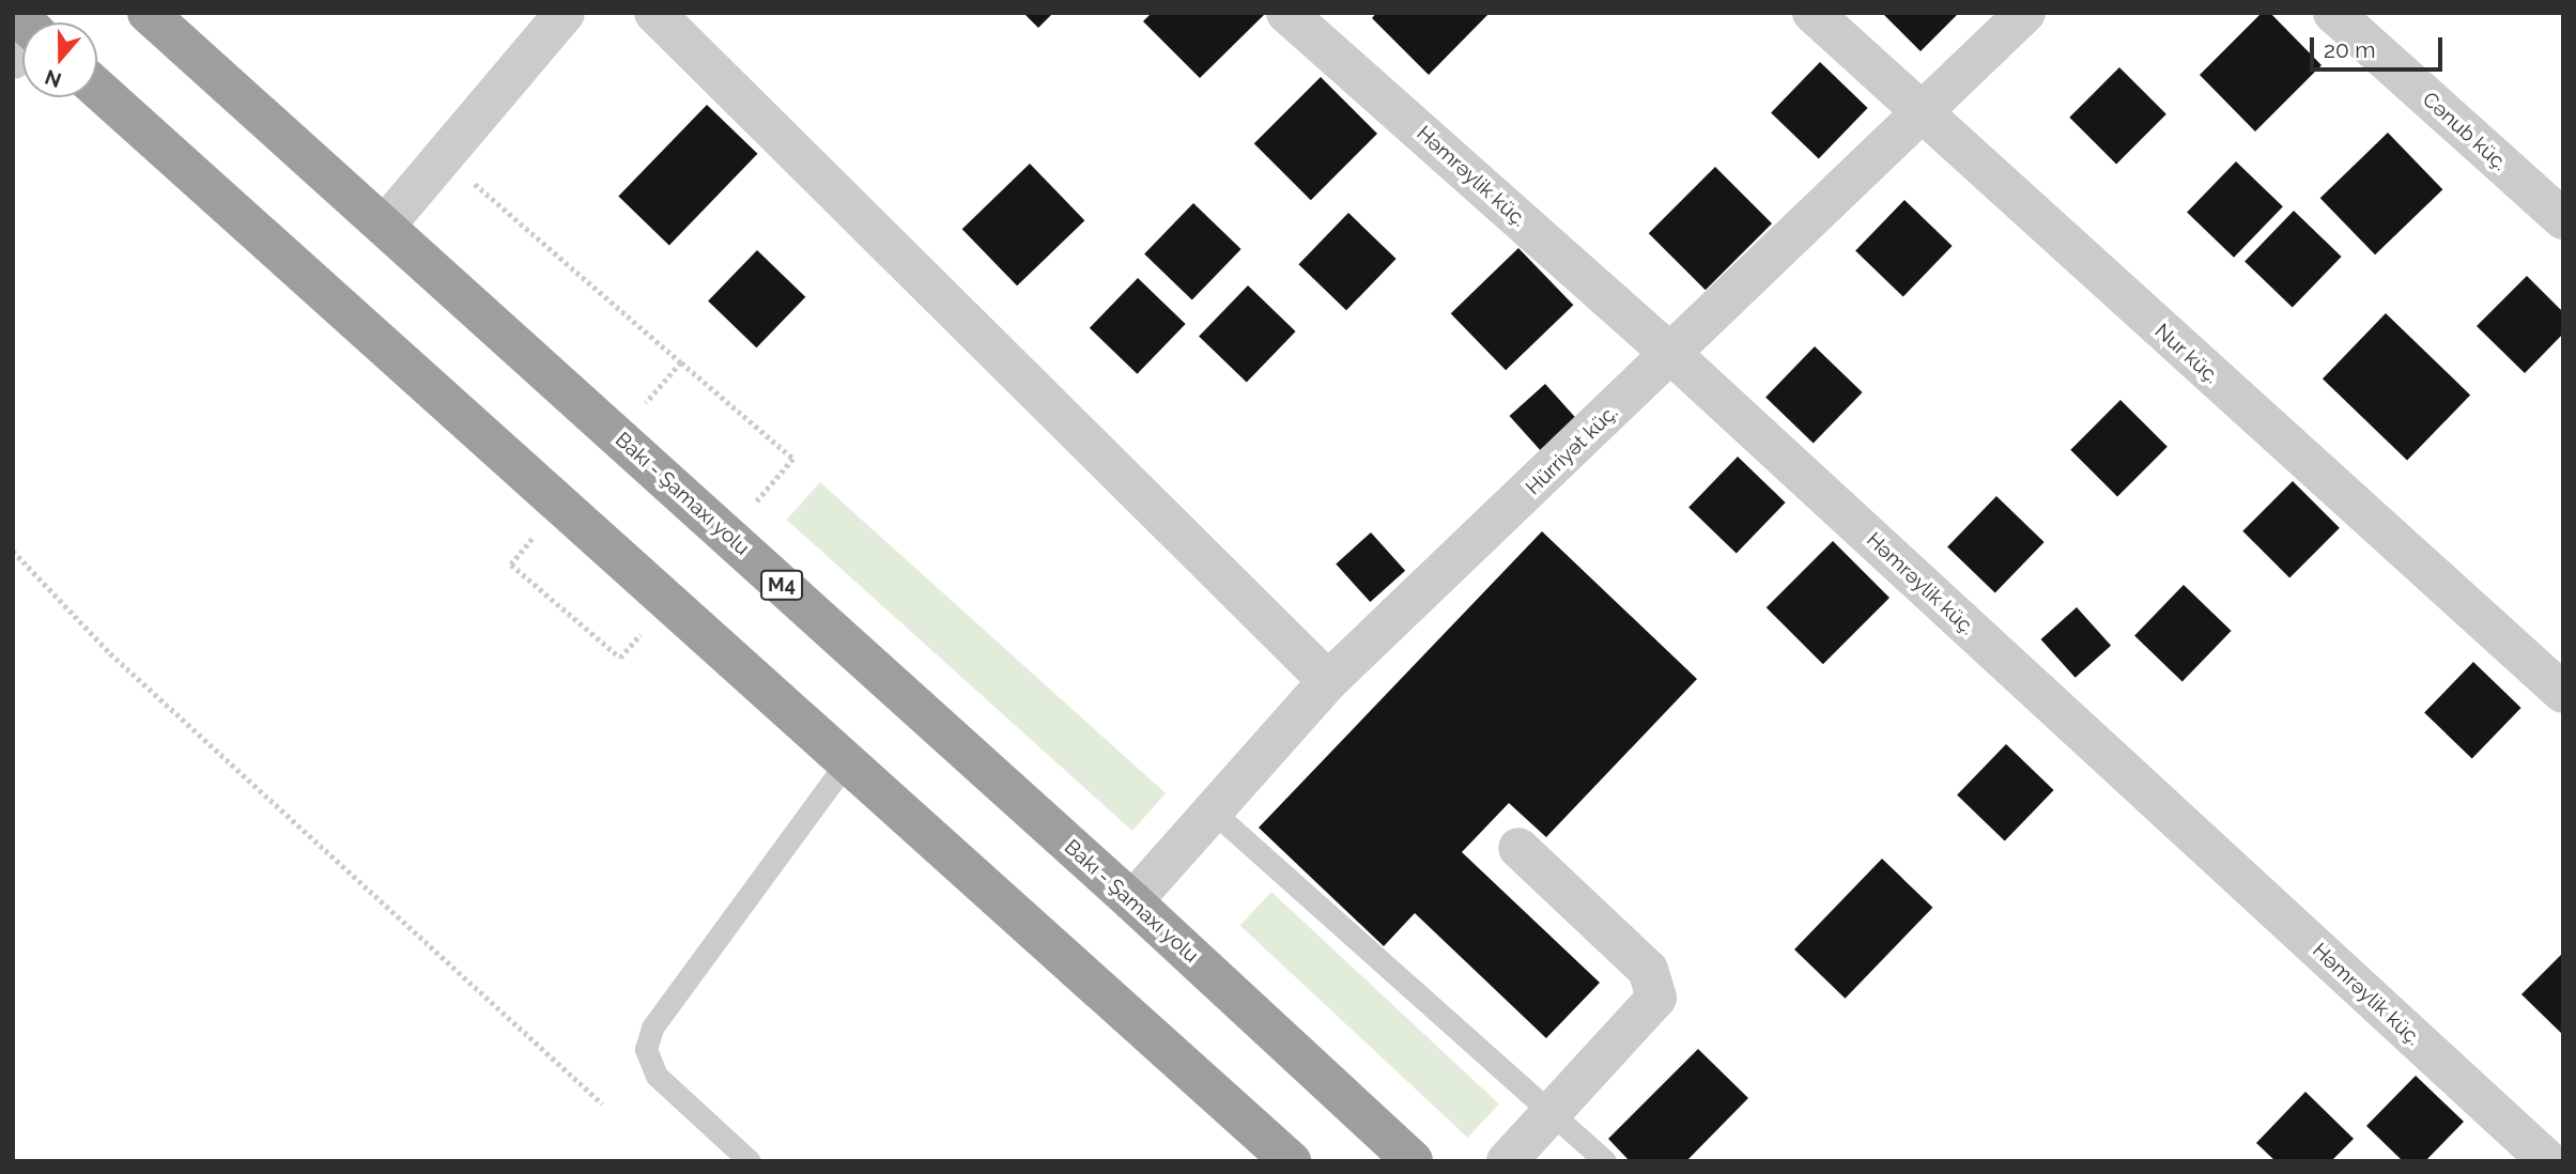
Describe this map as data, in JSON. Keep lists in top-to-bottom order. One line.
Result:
{"streets":{"highway":["Bakı - Şamaxı yolu","M4"],"street":["Cənub küç.","Həmrəylik küç.","Nur küç.","Hürriyət küç."]},"crossings":[["Həmrəylik küç.","Hürriyət küç."],["Nur küç.","Hürriyət küç."],["Hürriyət küç.","Bakı - Şamaxı yolu"]],"scale_bar":"20 m","north":"bottom"}
